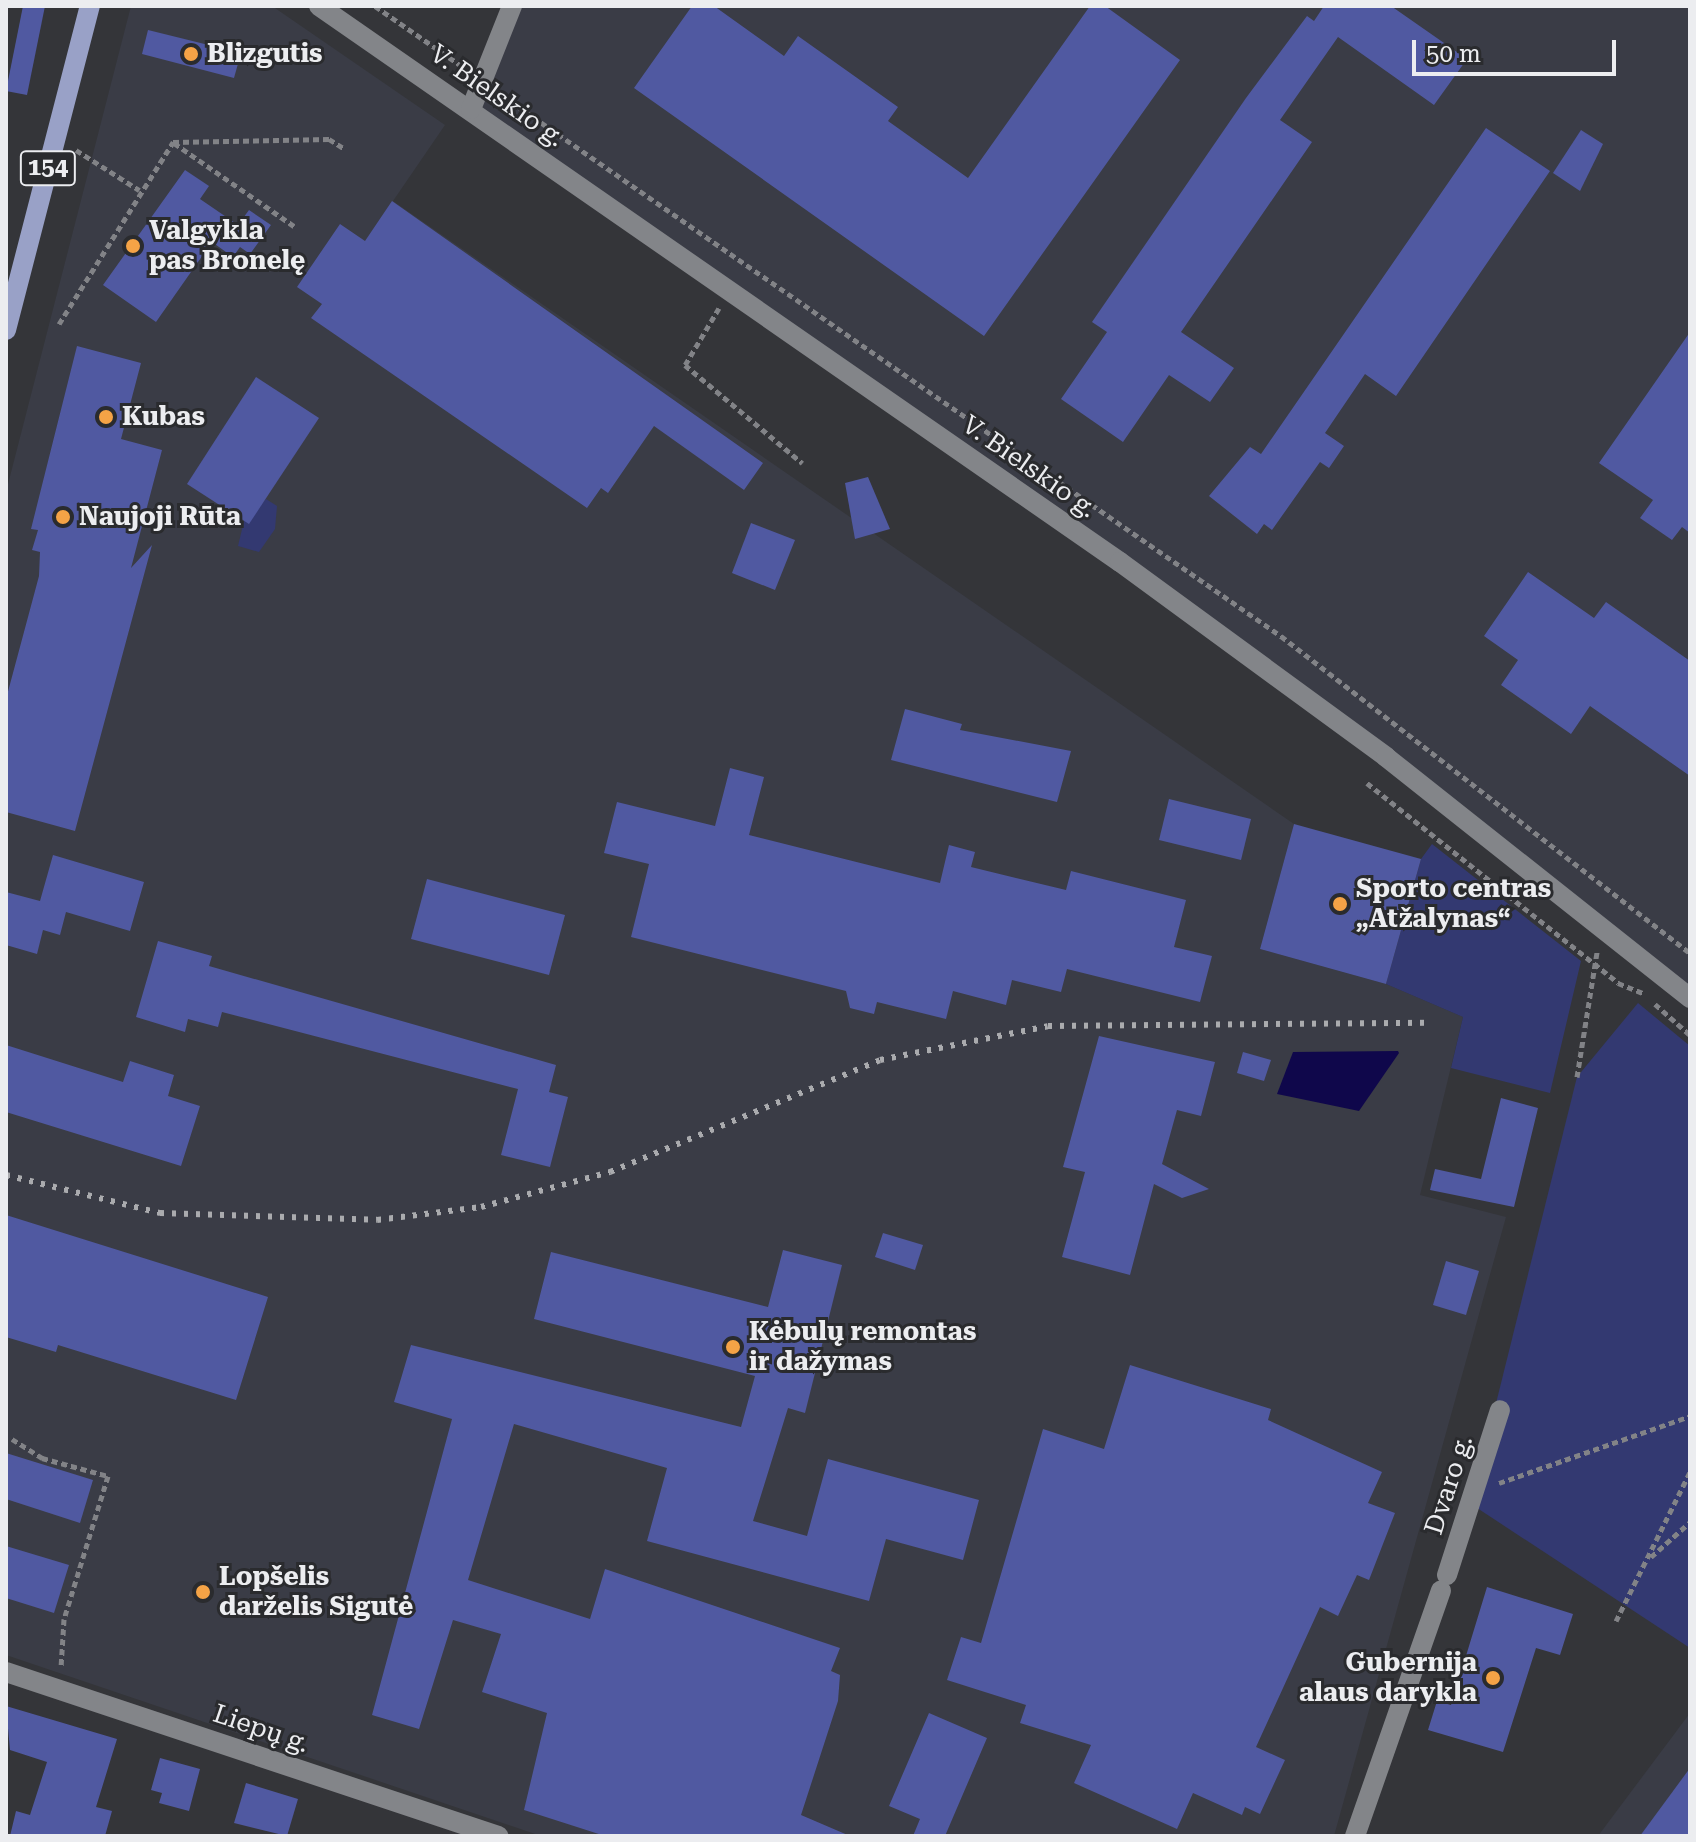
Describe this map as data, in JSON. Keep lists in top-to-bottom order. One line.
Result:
{"streets":{"main road":["154"],"street":["V. Bielskio g.","Dvaro g.","Liepų g."]},"places":["Blizgutis","Valgykla pas Bronelę","Kubas","Naujoji Rūta","Sporto centras „Atžalynas“","Kėbulų remontas ir dažymas","Lopšelis darželis Sigutė","Gubernija alaus darykla"],"scale_bar":"50 m"}
